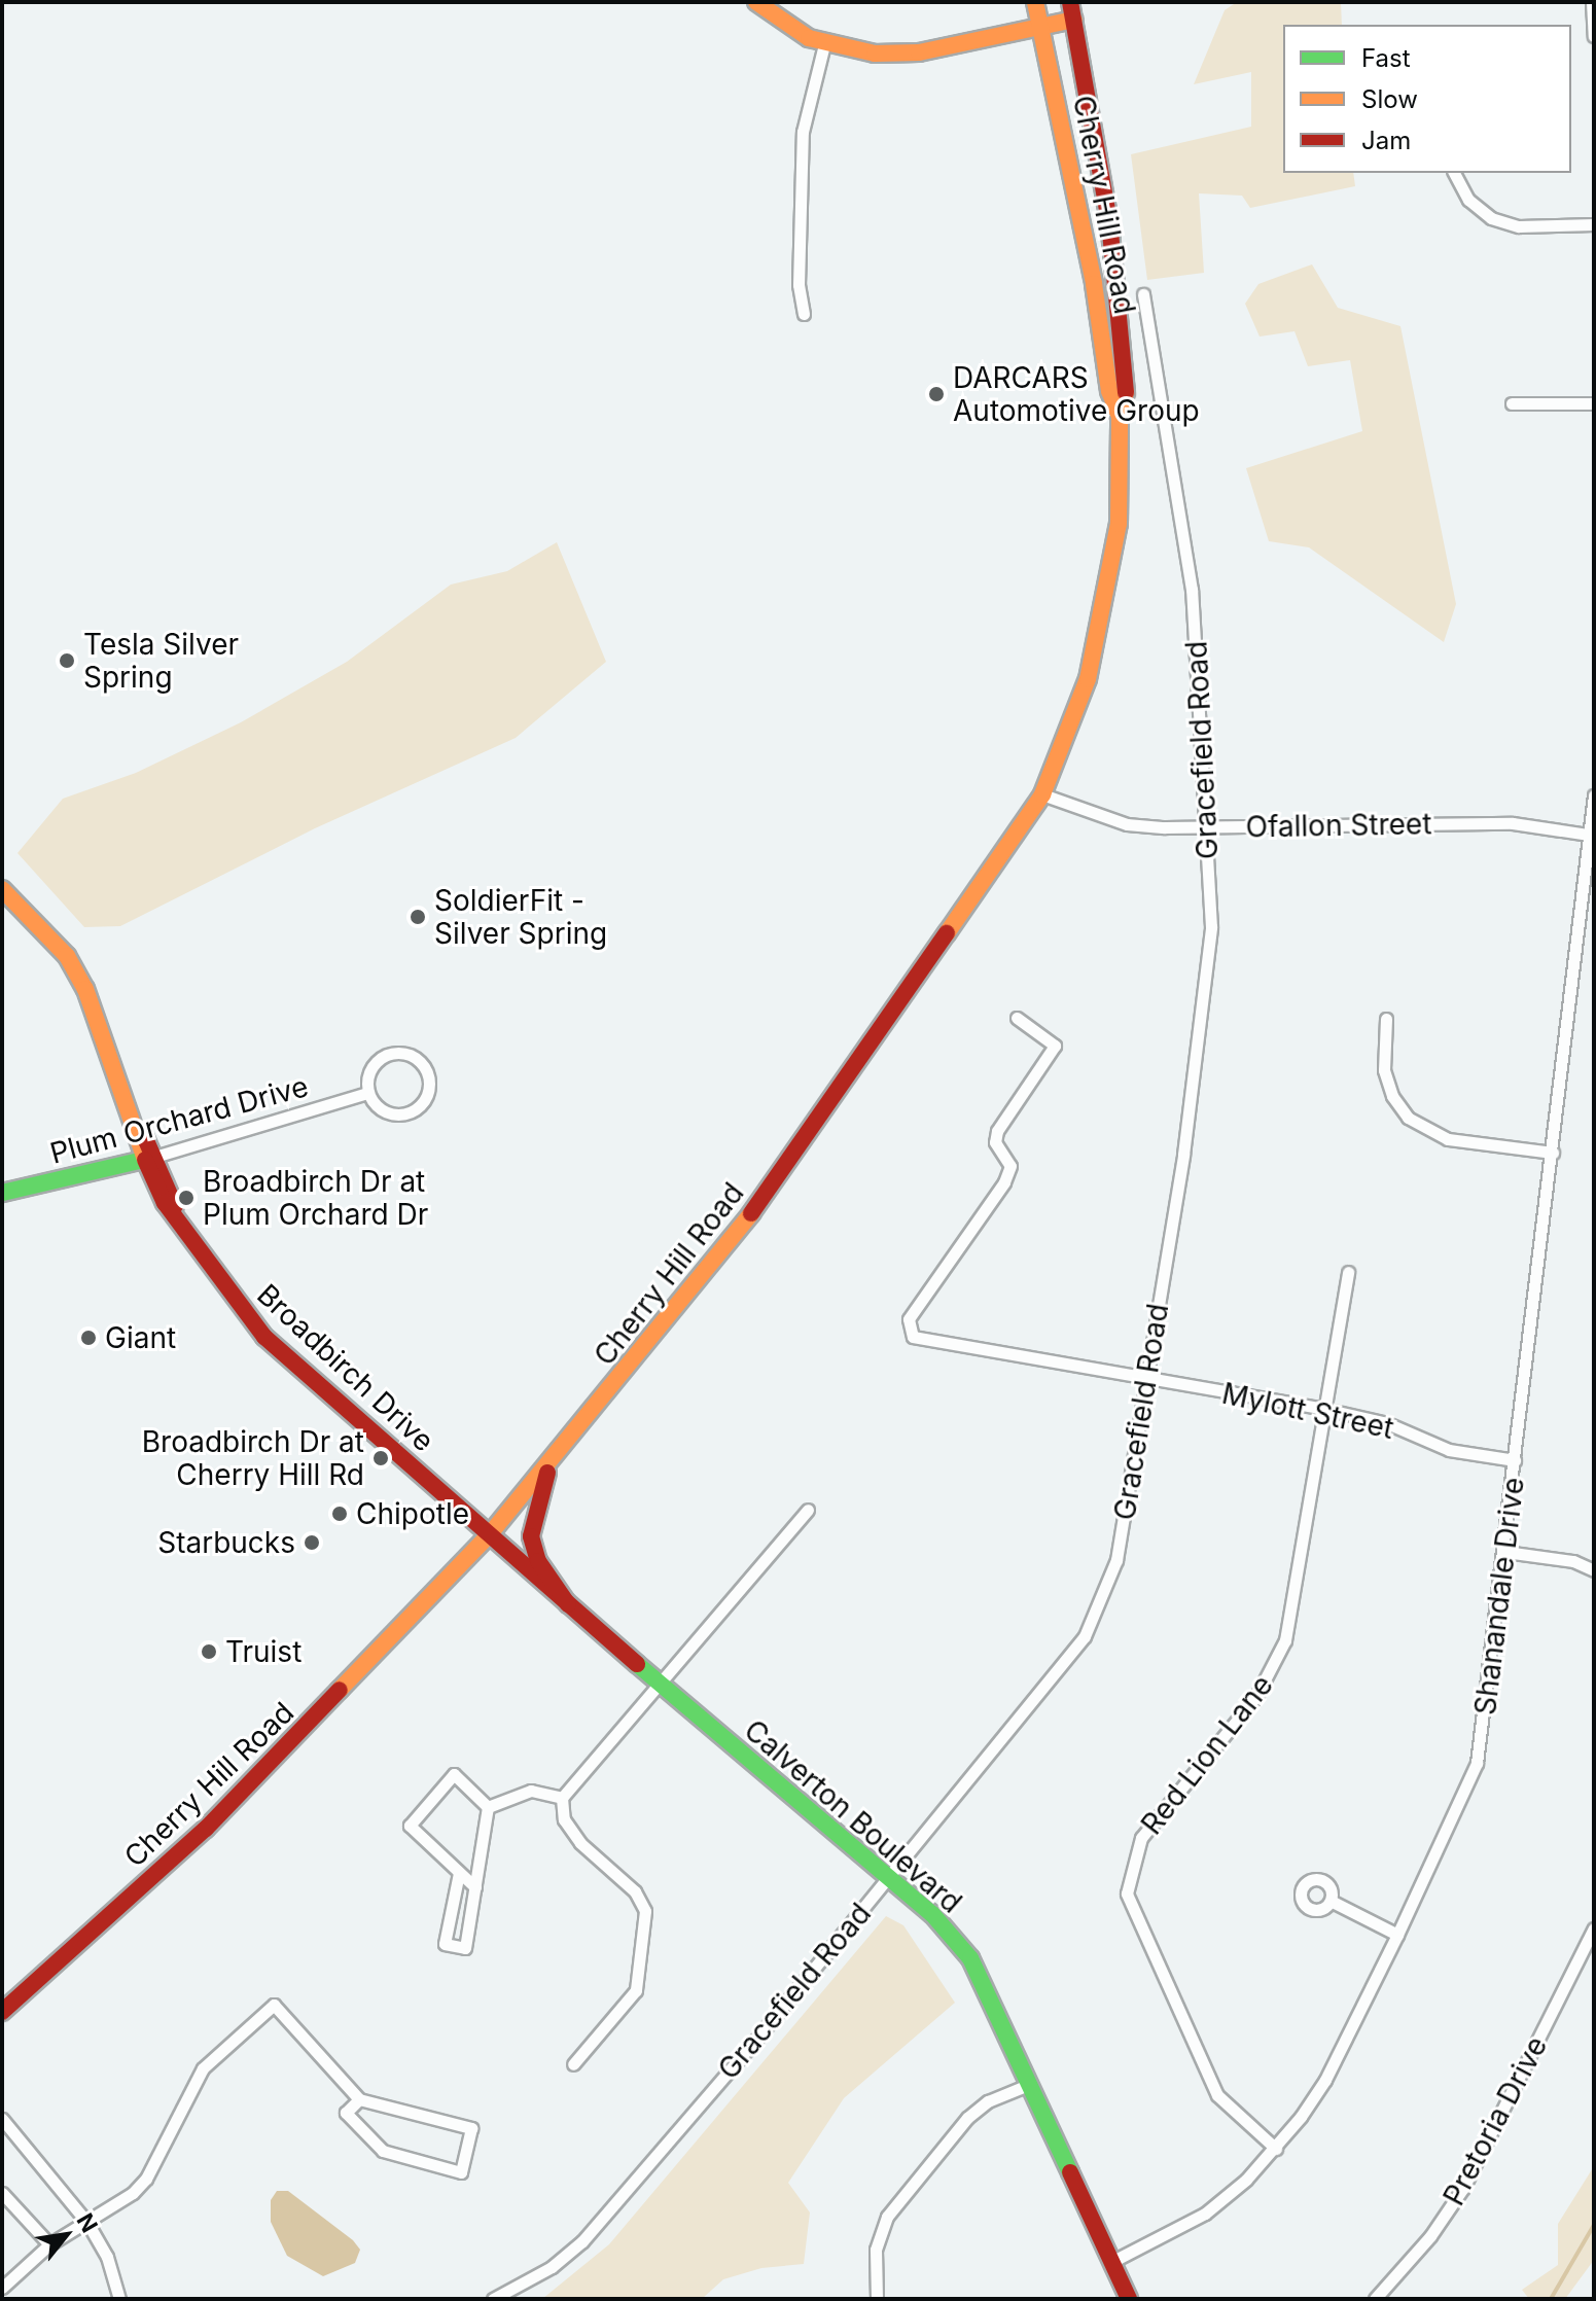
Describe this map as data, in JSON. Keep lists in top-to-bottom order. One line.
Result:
{"streets":{"main road":["Cherry Hill Road","Plum Orchard Drive","Broadbirch Drive","Calverton Boulevard"],"street":["Gracefield Road","Ofallon Street","Mylott Street","Shanandale Drive","Red Lion Lane","Pretoria Drive"]},"crossings":[["Cherry Hill Road","Ofallon Street"],["Cherry Hill Road","Broadbirch Drive"],["Cherry Hill Road","Calverton Boulevard"],["Gracefield Road","Ofallon Street"],["Gracefield Road","Mylott Street"],["Gracefield Road","Calverton Boulevard"],["Ofallon Street","Shanandale Drive"],["Plum Orchard Drive","Broadbirch Drive"],["Broadbirch Drive","Calverton Boulevard"],["Mylott Street","Shanandale Drive"],["Mylott Street","Red Lion Lane"],["Shanandale Drive","Red Lion Lane"],["Shanandale Drive","Calverton Boulevard"]],"places":["DARCARS Automotive Group","Tesla Silver Spring","SoldierFit - Silver Spring","Broadbirch Dr at Plum Orchard Dr","Giant","Broadbirch Dr at Cherry Hill Rd","Chipotle","Starbucks","Truist"],"legend":["Fast","Slow","Jam"],"north":"top right"}
